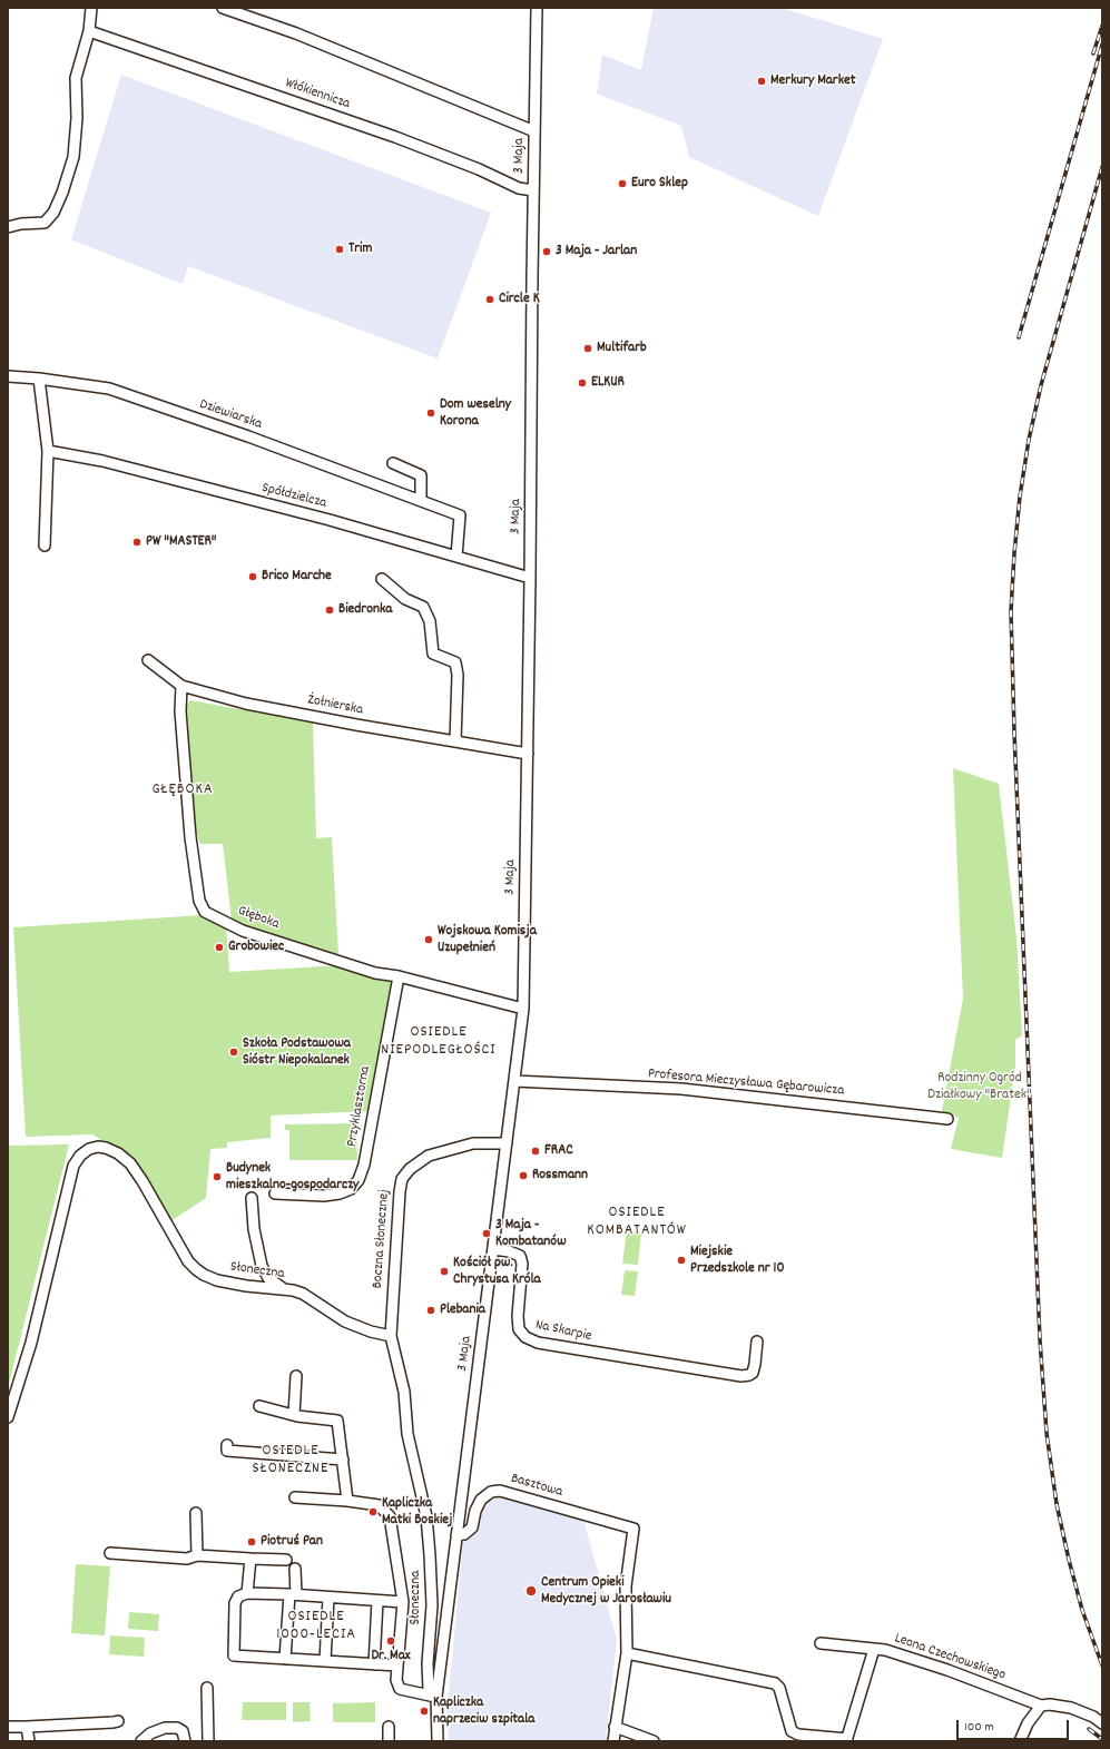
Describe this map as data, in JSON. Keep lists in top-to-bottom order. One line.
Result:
{"streets":{"street":["Włókiennicza","3 Maja","Dziewiarska","Spółdzielcza","Żołnierska","Głęboka","Profesora Mieczysława Gębarowicza","Przyklasztorna","Boczna Słonecznej","Słoneczna","Na Skarpie","Basztowa","Leona Czechowskiego"]},"crossings":[["Włókiennicza","3 Maja"],["3 Maja","Spółdzielcza"],["3 Maja","Żołnierska"],["3 Maja","Głęboka"],["3 Maja","Profesora Mieczysława Gębarowicza"],["3 Maja","Boczna Słonecznej"],["3 Maja","Słoneczna"],["3 Maja","Na Skarpie"],["3 Maja","Basztowa"],["Dziewiarska","Spółdzielcza"],["Żołnierska","Głęboka"],["Głęboka","Przyklasztorna"],["Boczna Słonecznej","Słoneczna"]],"districts":["GŁĘBOKA","OSIEDLE NIEPODLEGŁOŚCI","OSIEDLE KOMBATANTÓW","OSIEDLE SŁONECZNE","OSIEDLE 1000-LECIA"],"parks":["Rodzinny Ogród Działkowy \"Bratek\""],"places":["Merkury Market","Euro Sklep","Trim","3 Maja - Jarlan","Circle K","Multifarb","ELKUR","Dom weselny Korona","PW \"MASTER\"","Brico Marche","Biedronka","Wojskowa Komisja Uzupełnień","Grobowiec","Szkoła Podstawowa Sióstr Niepokalanek","FRAC","Rossmann","Budynek mieszkalno-gospodarczy","3 Maja - Kombatanów","Miejskie Przedszkole nr 10","Kościół pw. Chrystusa Króla","Plebania","Kapliczka Matki Boskiej","Piotruś Pan","Centrum Opieki Medycznej w Jarosławiu","Dr. Max","Kapliczka naprzeciw szpitala"],"scale_bar":"100 m"}
